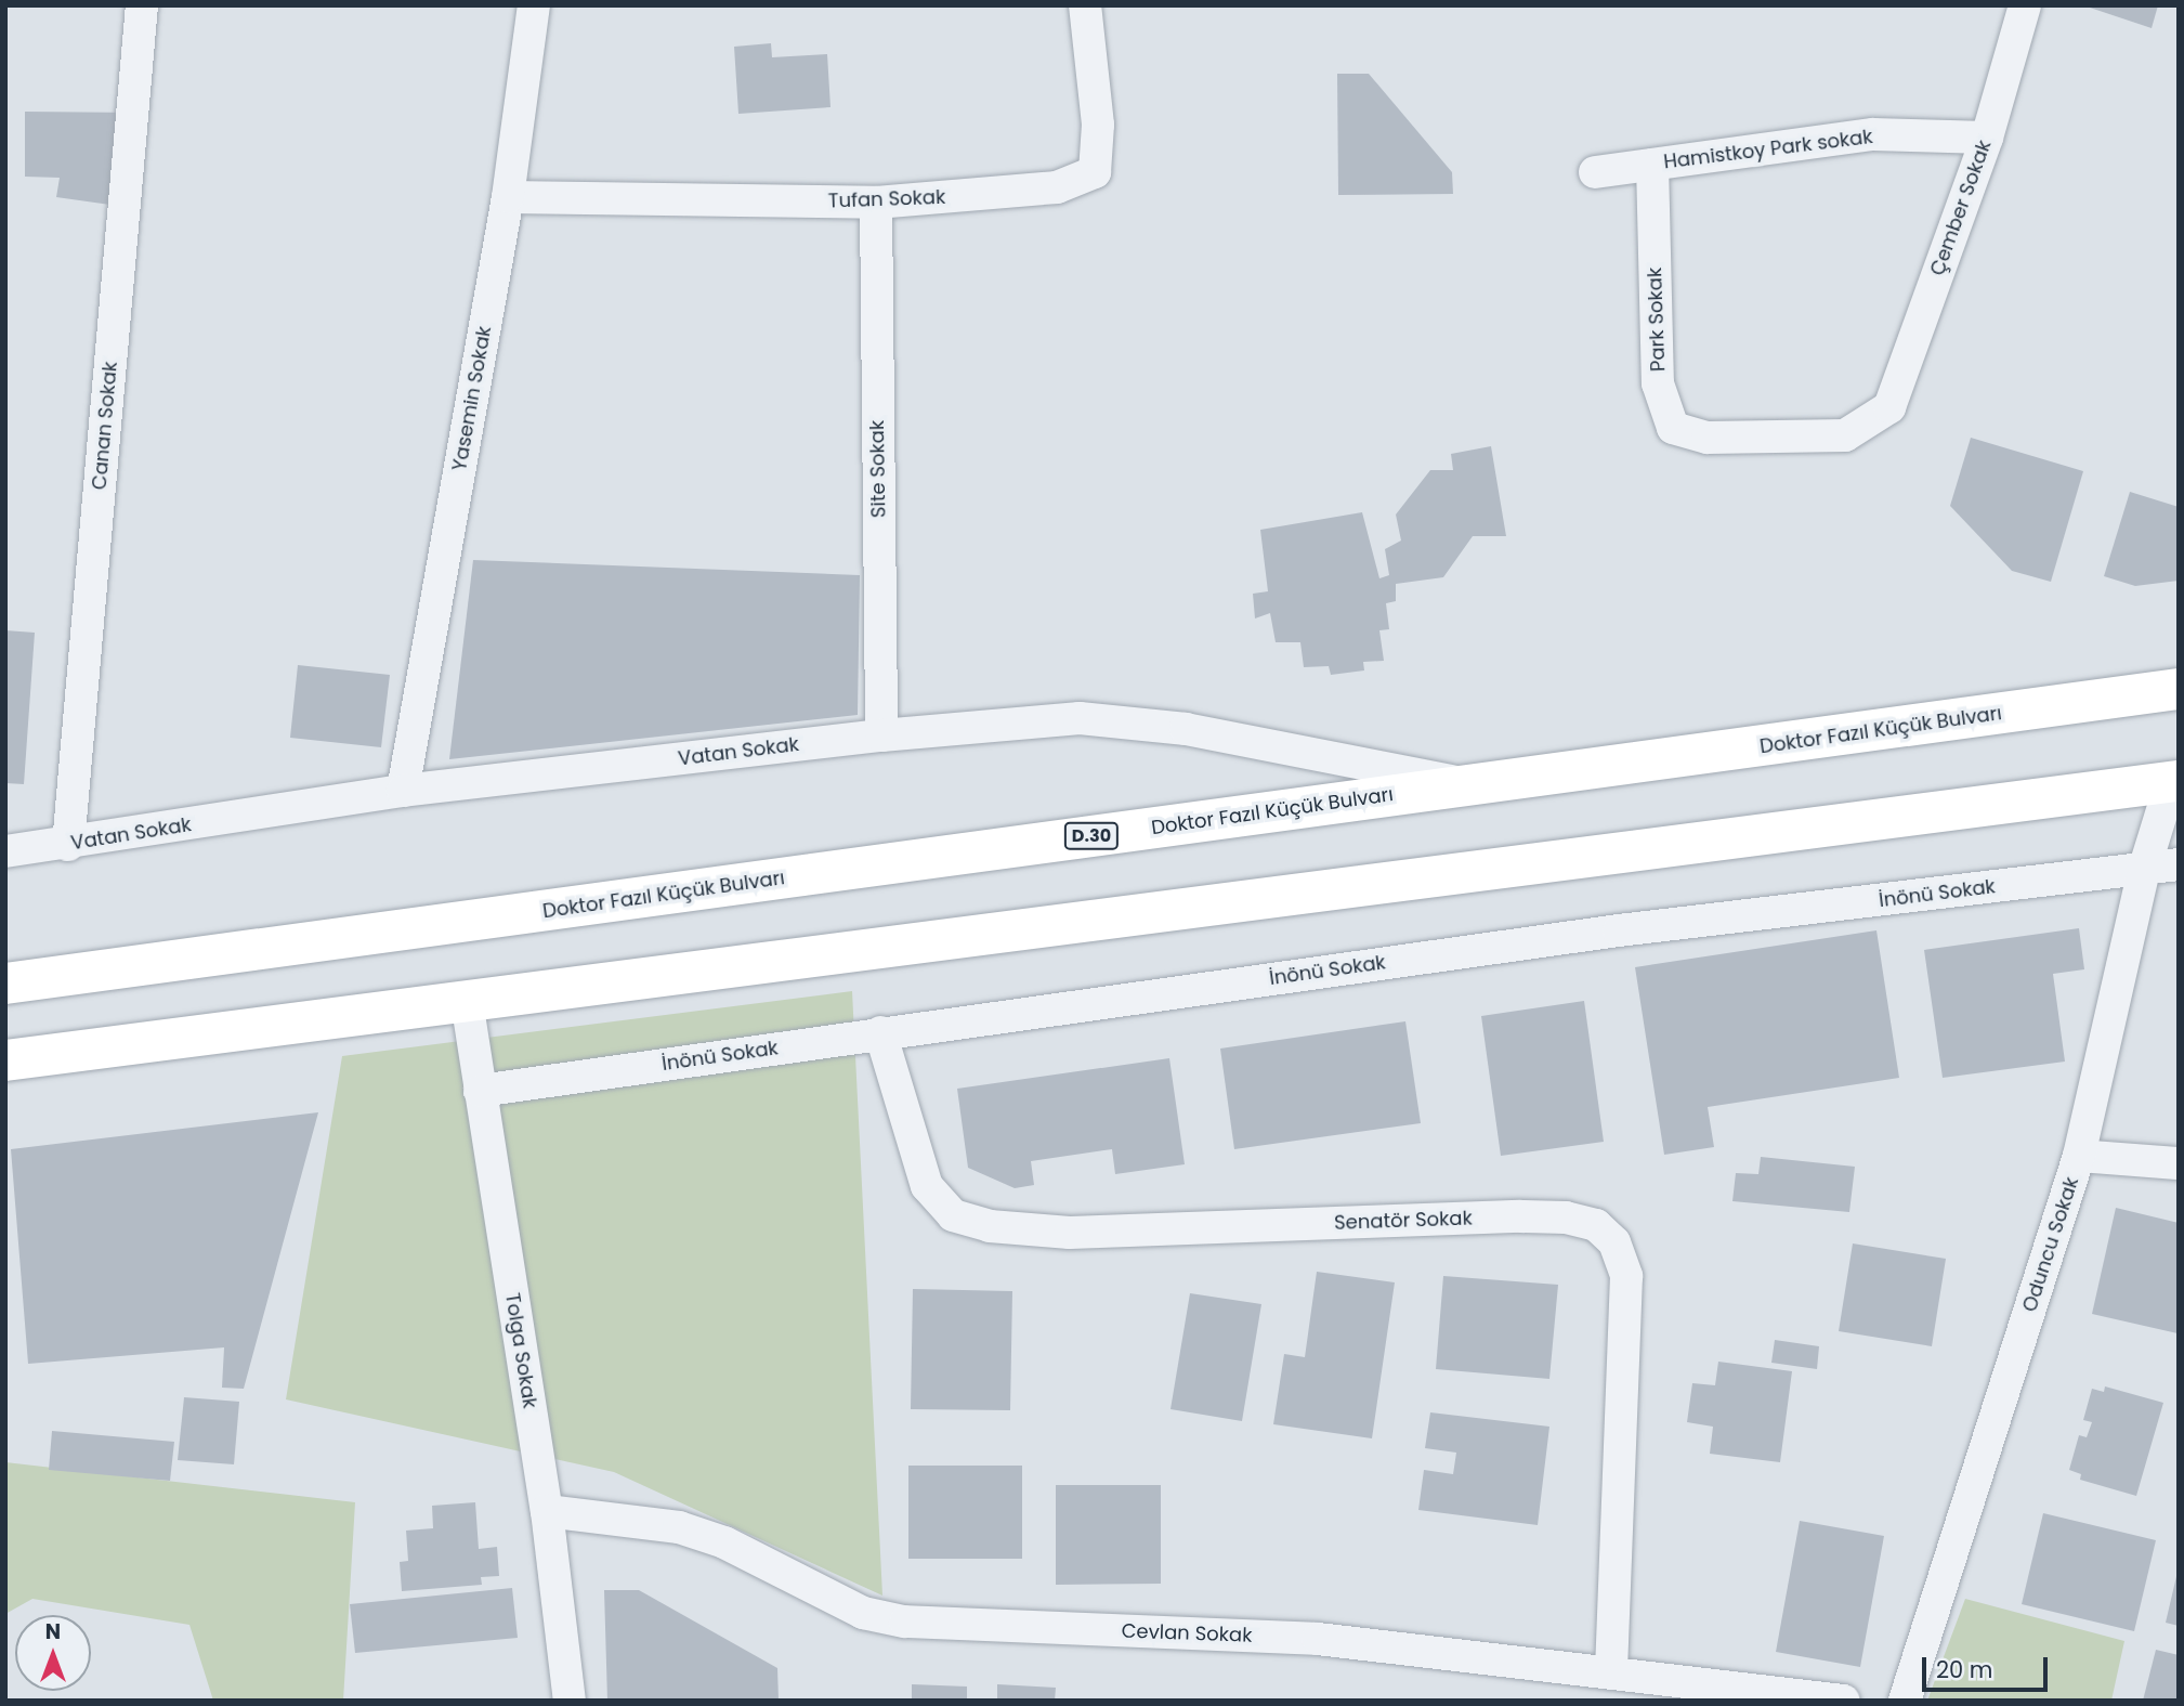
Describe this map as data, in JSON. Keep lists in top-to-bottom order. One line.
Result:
{"streets":{"highway":["Doktor Fazıl Küçük Bulvarı","D.30"],"street":["Hamistkoy Park sokak","Tufan Sokak","Çember Sokak","Park Sokak","Yasemin Sokak","Canan Sokak","Site Sokak","Vatan Sokak","İnönü Sokak","Senatör Sokak","Oduncu Sokak","Tolga Sokak","Cevlan Sokak"]},"crossings":[["Hamistkoy Park sokak","Çember Sokak"],["Hamistkoy Park sokak","Park Sokak"],["Tufan Sokak","Yasemin Sokak"],["Tufan Sokak","Site Sokak"],["Çember Sokak","Park Sokak"],["Yasemin Sokak","Vatan Sokak"],["Canan Sokak","Vatan Sokak"],["Site Sokak","Vatan Sokak"],["Doktor Fazıl Küçük Bulvarı","Vatan Sokak"],["İnönü Sokak","Senatör Sokak"],["İnönü Sokak","Oduncu Sokak"],["İnönü Sokak","Tolga Sokak"],["Senatör Sokak","Cevlan Sokak"],["Tolga Sokak","Cevlan Sokak"]],"scale_bar":"20 m","north":"top"}
